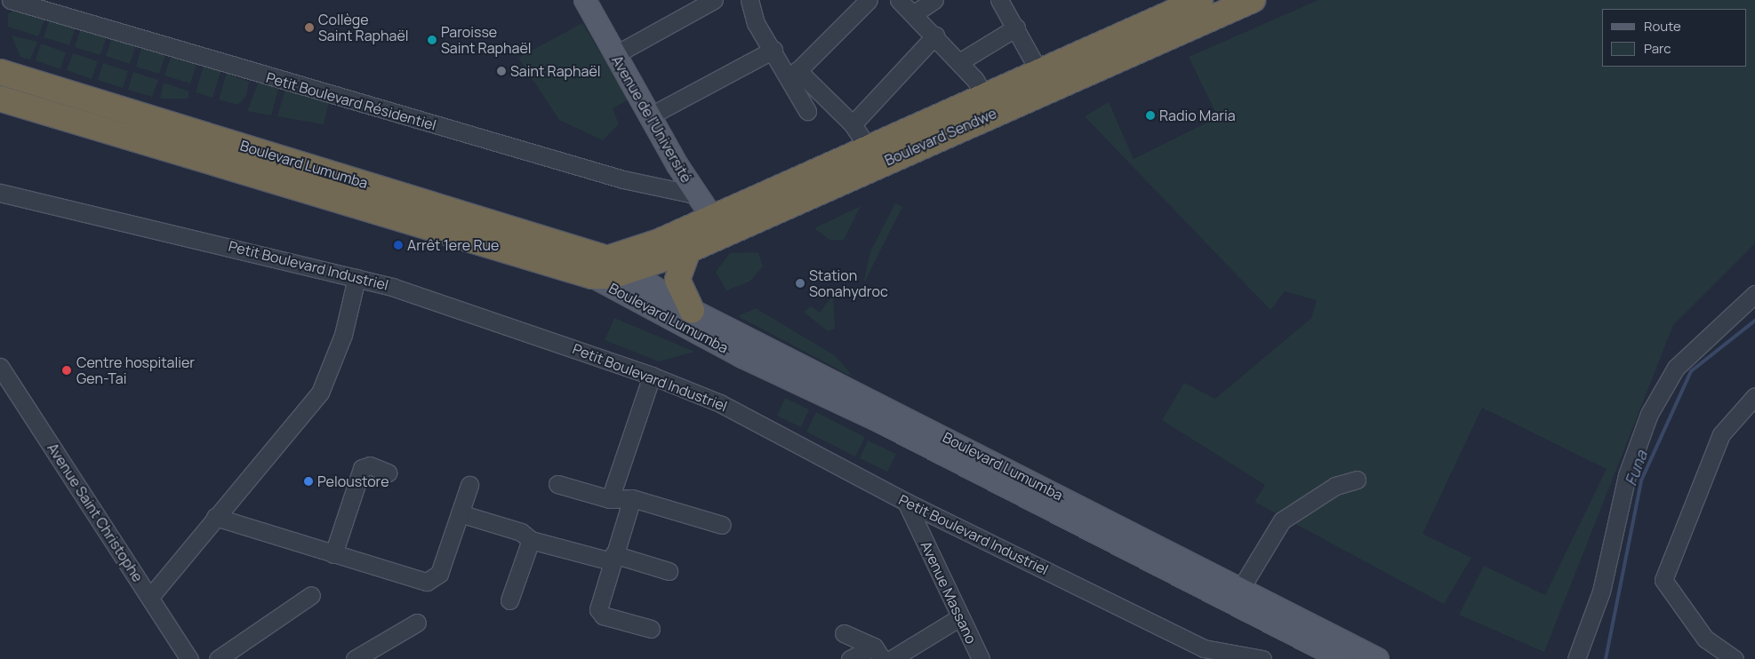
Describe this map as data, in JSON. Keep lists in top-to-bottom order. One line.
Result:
{"streets":{"highway":["Boulevard Sendwe","Boulevard Lumumba"],"main road":["Avenue de l’Université"],"street":["Petit Boulevard Résidentiel","Petit Boulevard Industriel","Avenue Saint Christophe","Avenue Massano"]},"crossings":[["Petit Boulevard Résidentiel","Avenue de l’Université"],["Avenue de l’Université","Boulevard Sendwe"],["Boulevard Sendwe","Boulevard Lumumba"],["Petit Boulevard Industriel","Avenue Massano"]],"water":["Funa"],"places":["Collège Saint Raphaël","Paroisse Saint Raphaël","Saint Raphaël","Radio Maria","Arrêt 1ere Rue","Station Sonahydroc","Centre hospitalier Gen-Tai","Peloustore"],"legend":["Route","Parc"]}
